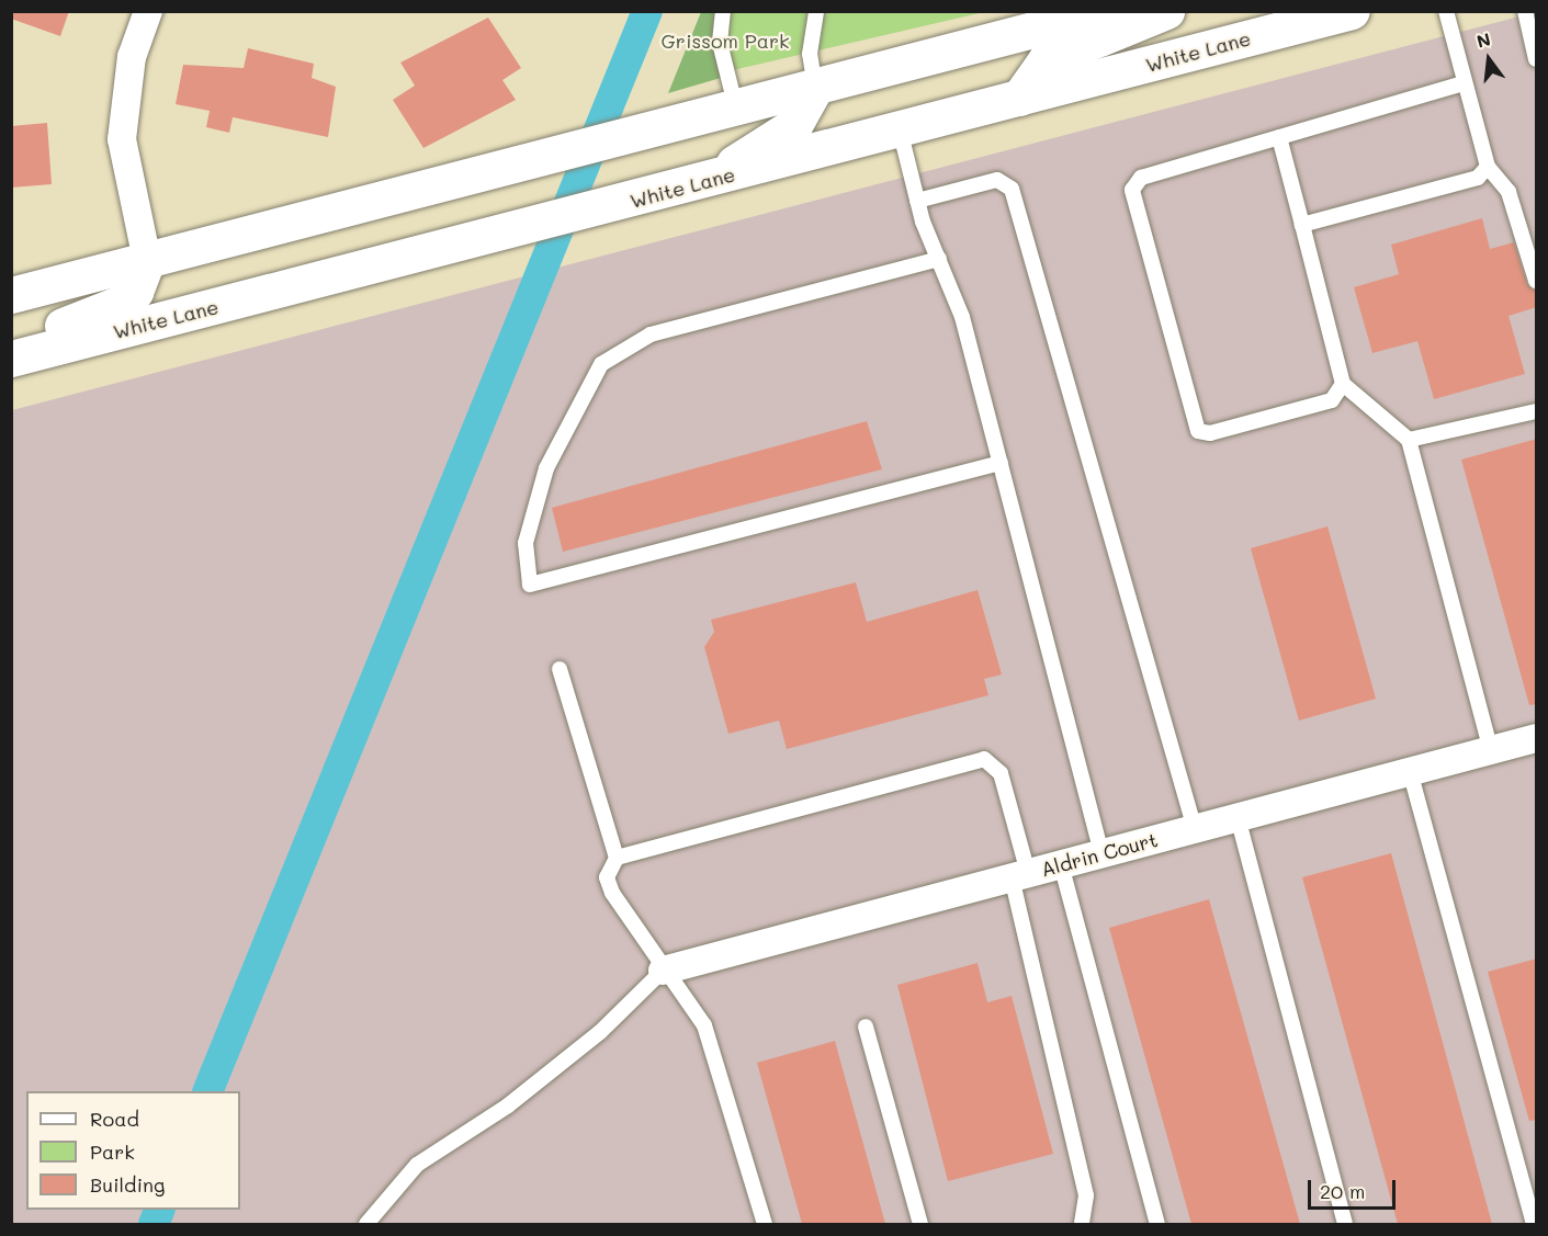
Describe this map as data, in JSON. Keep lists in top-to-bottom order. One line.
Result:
{"streets":{"main road":["White Lane"],"street":["Aldrin Court"]},"parks":["Grissom Park"],"legend":["Road","Park","Building"],"scale_bar":"20 m","north":"top"}
